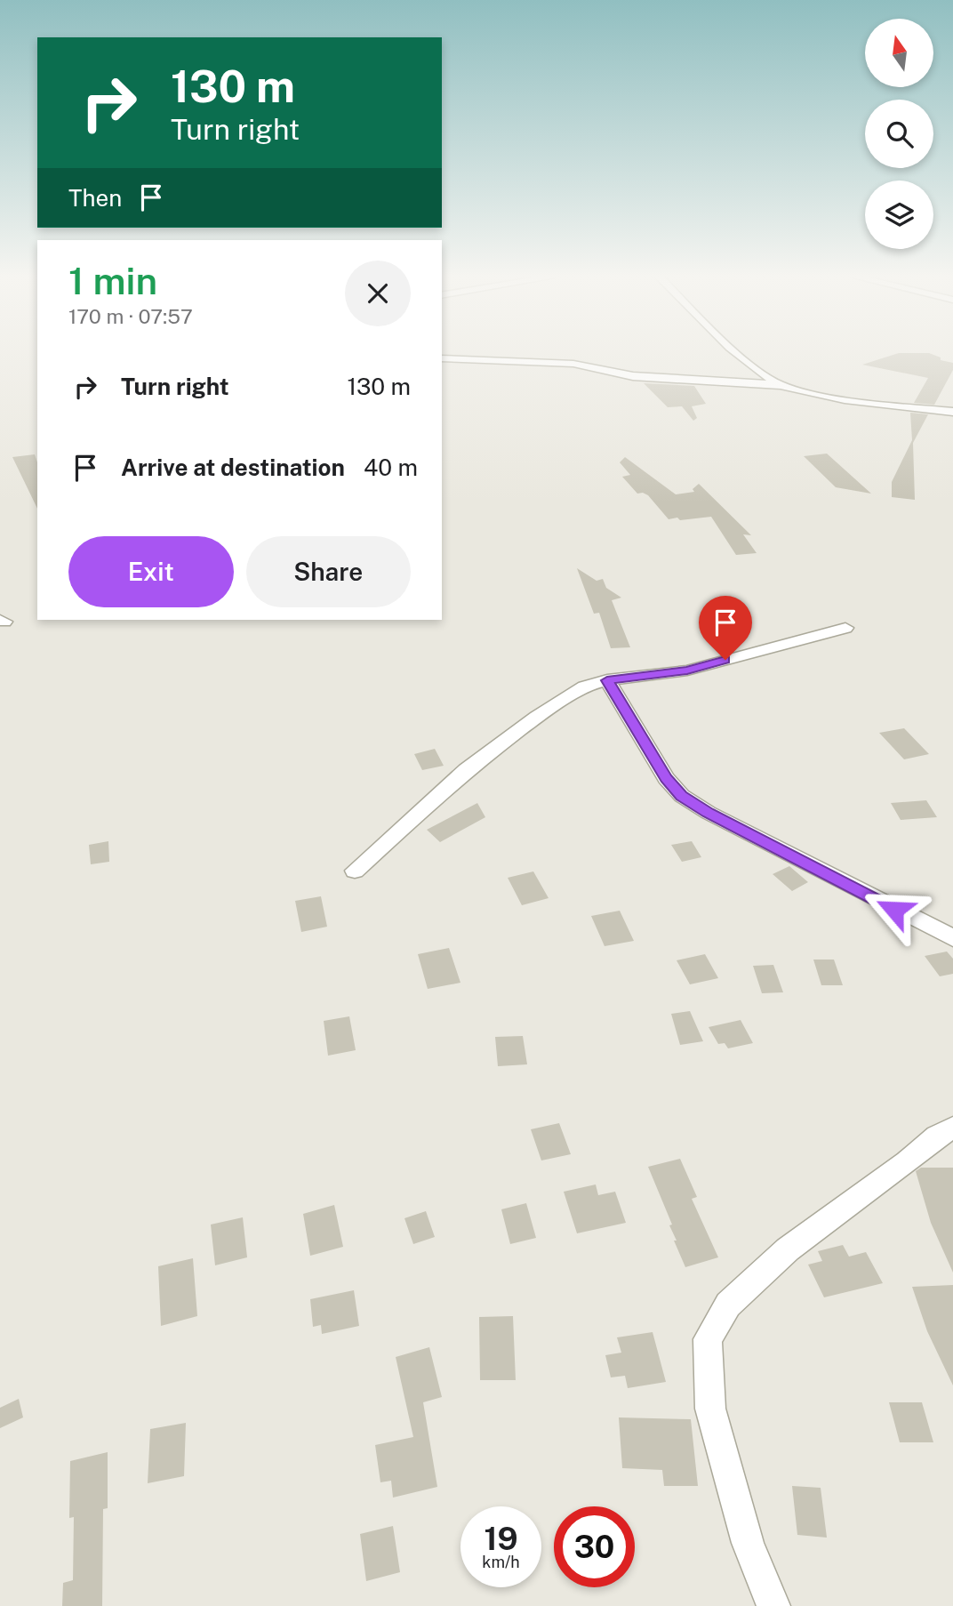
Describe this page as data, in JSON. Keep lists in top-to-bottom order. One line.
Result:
{"north":"top","page":{"turn":["130 m","Turn right"],"then":"Then","heading":["1 min","170 m · 07:57"],"list":[{"name":"Turn right","value":"130 m"},{"name":"Arrive at destination","value":"40 m"}],"buttons":["Exit","Share"],"speed":"19 km/h","limit":"30"}}
